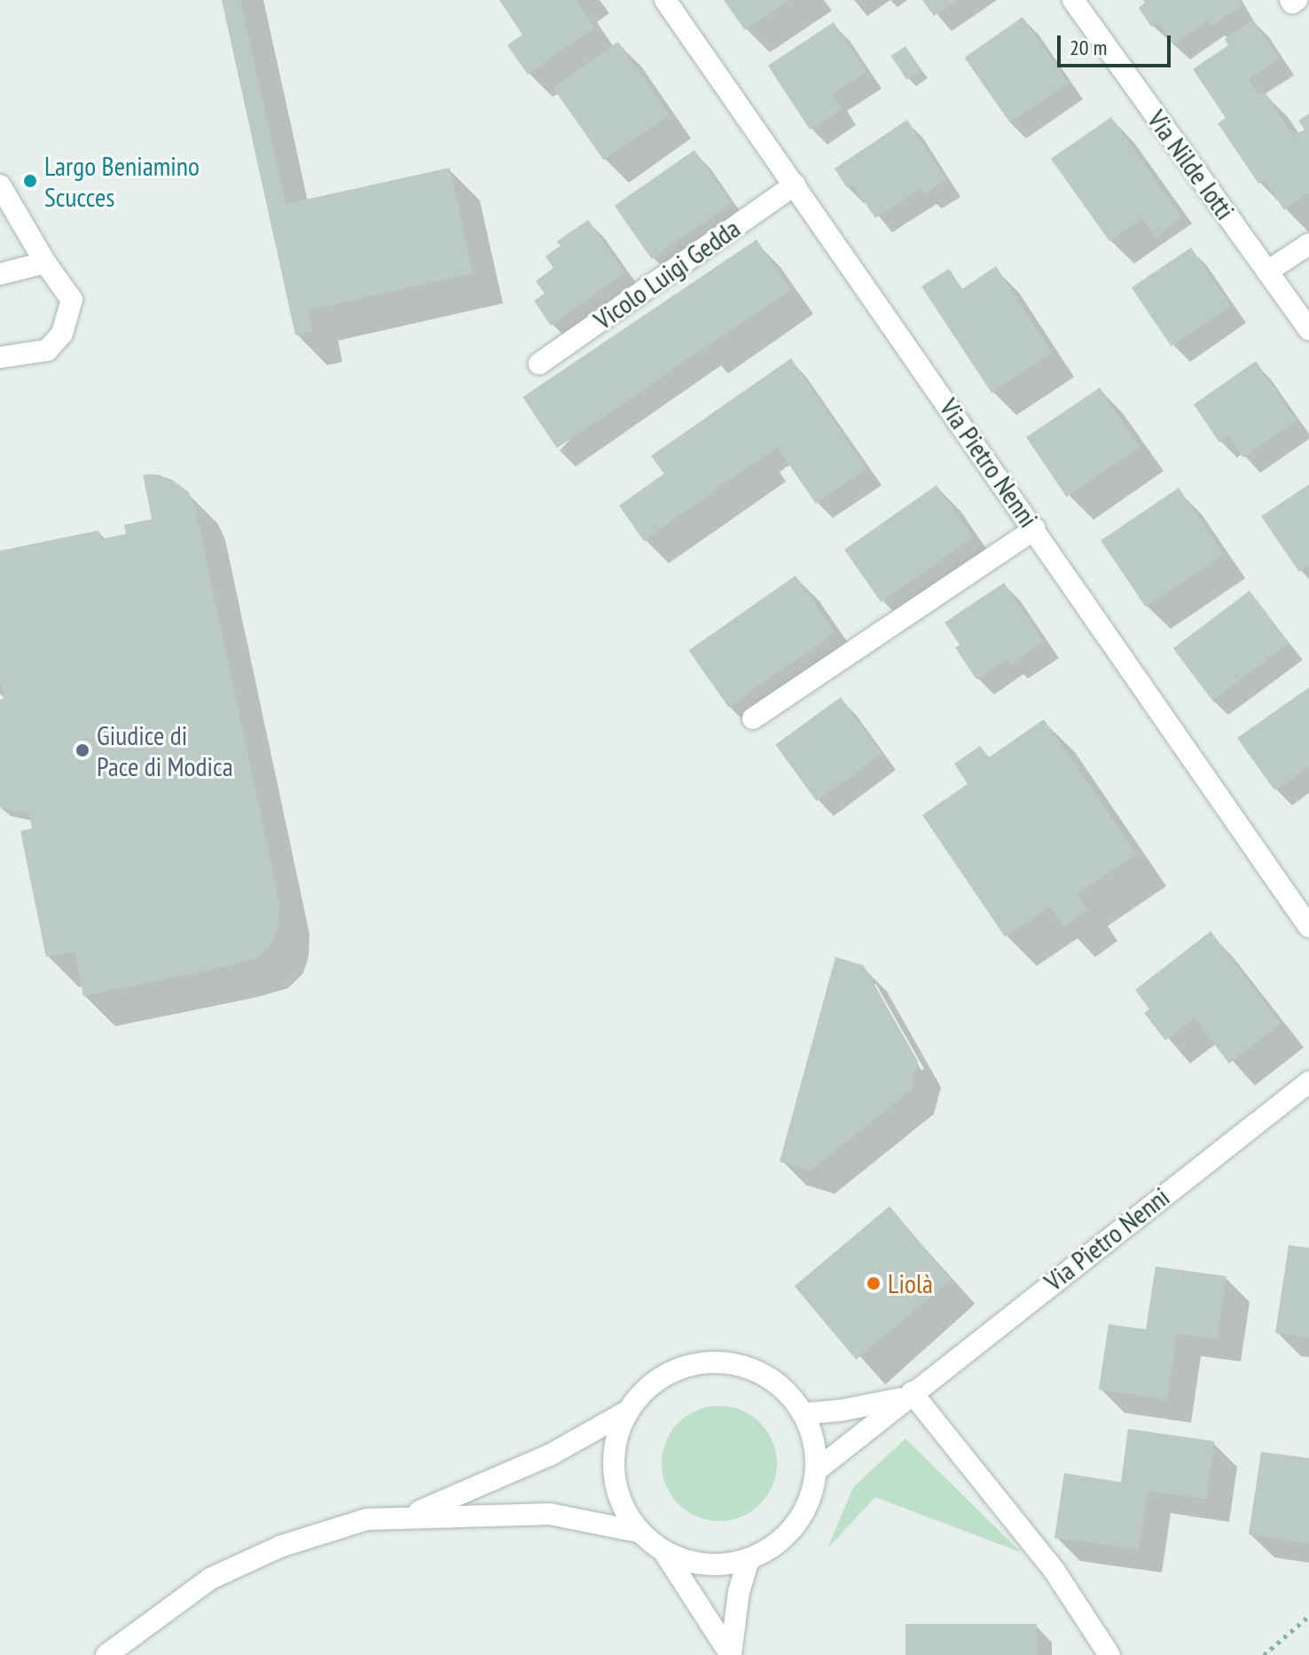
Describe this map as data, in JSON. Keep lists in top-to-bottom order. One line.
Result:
{"streets":{"street":["Via Nilde Iotti","Vicolo Luigi Gedda","Via Pietro Nenni"]},"crossings":[["Vicolo Luigi Gedda","Via Pietro Nenni"]],"places":["Largo Beniamino Scucces","Giudice di Pace di Modica","Liolà"],"scale_bar":"20 m"}
